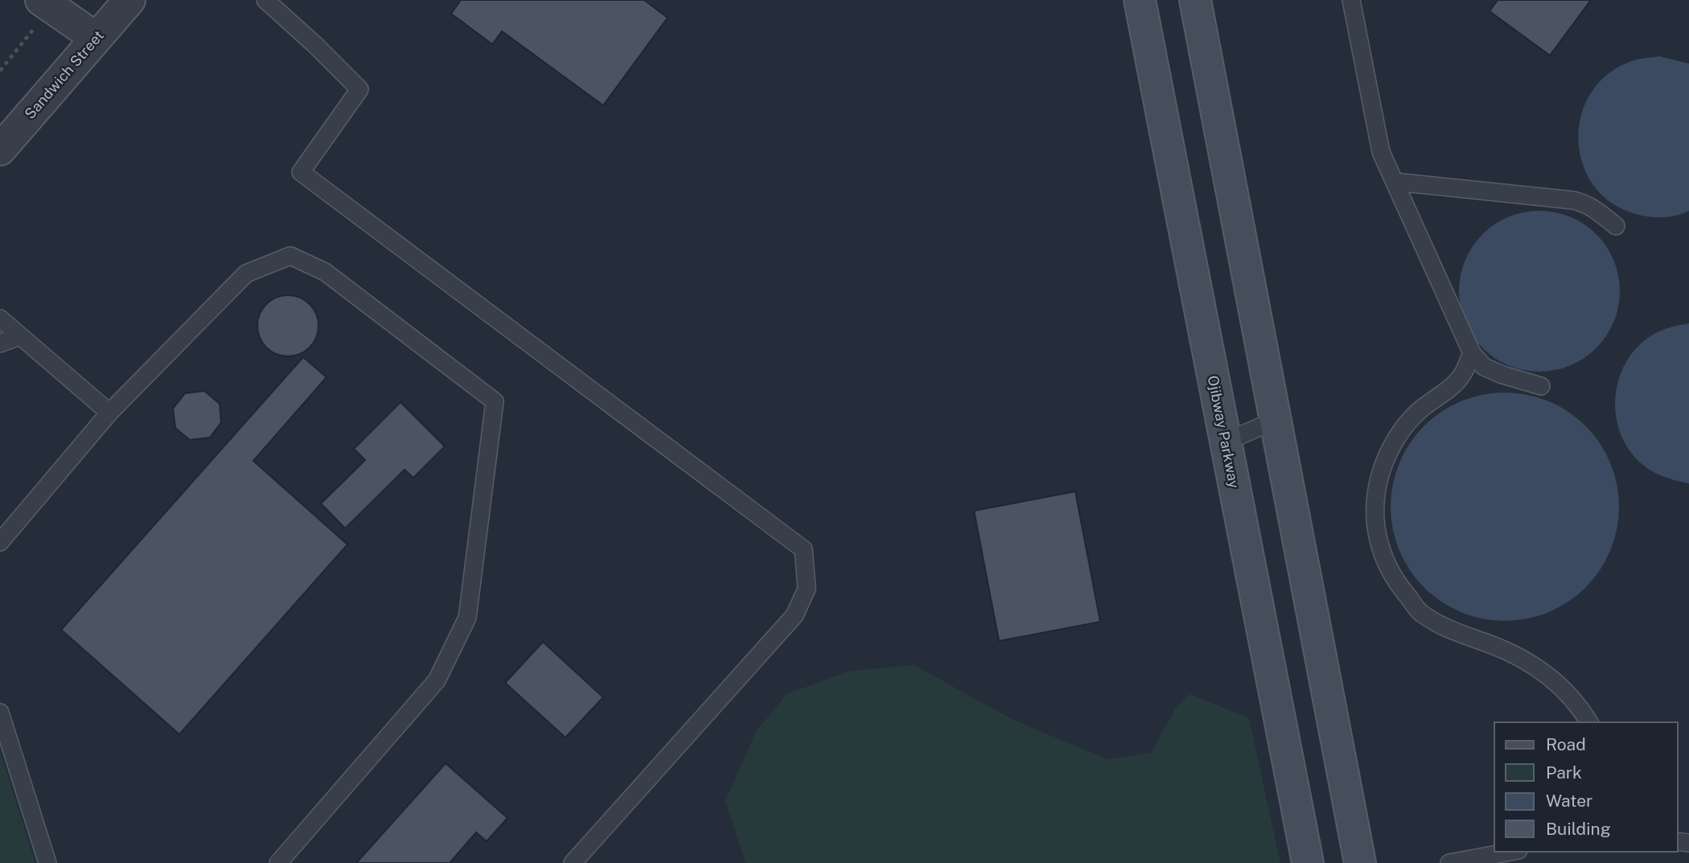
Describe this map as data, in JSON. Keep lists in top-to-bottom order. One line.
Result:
{"streets":{"main road":["Ojibway Parkway"],"street":["Sandwich Street"]},"legend":["Road","Park","Water","Building"]}
